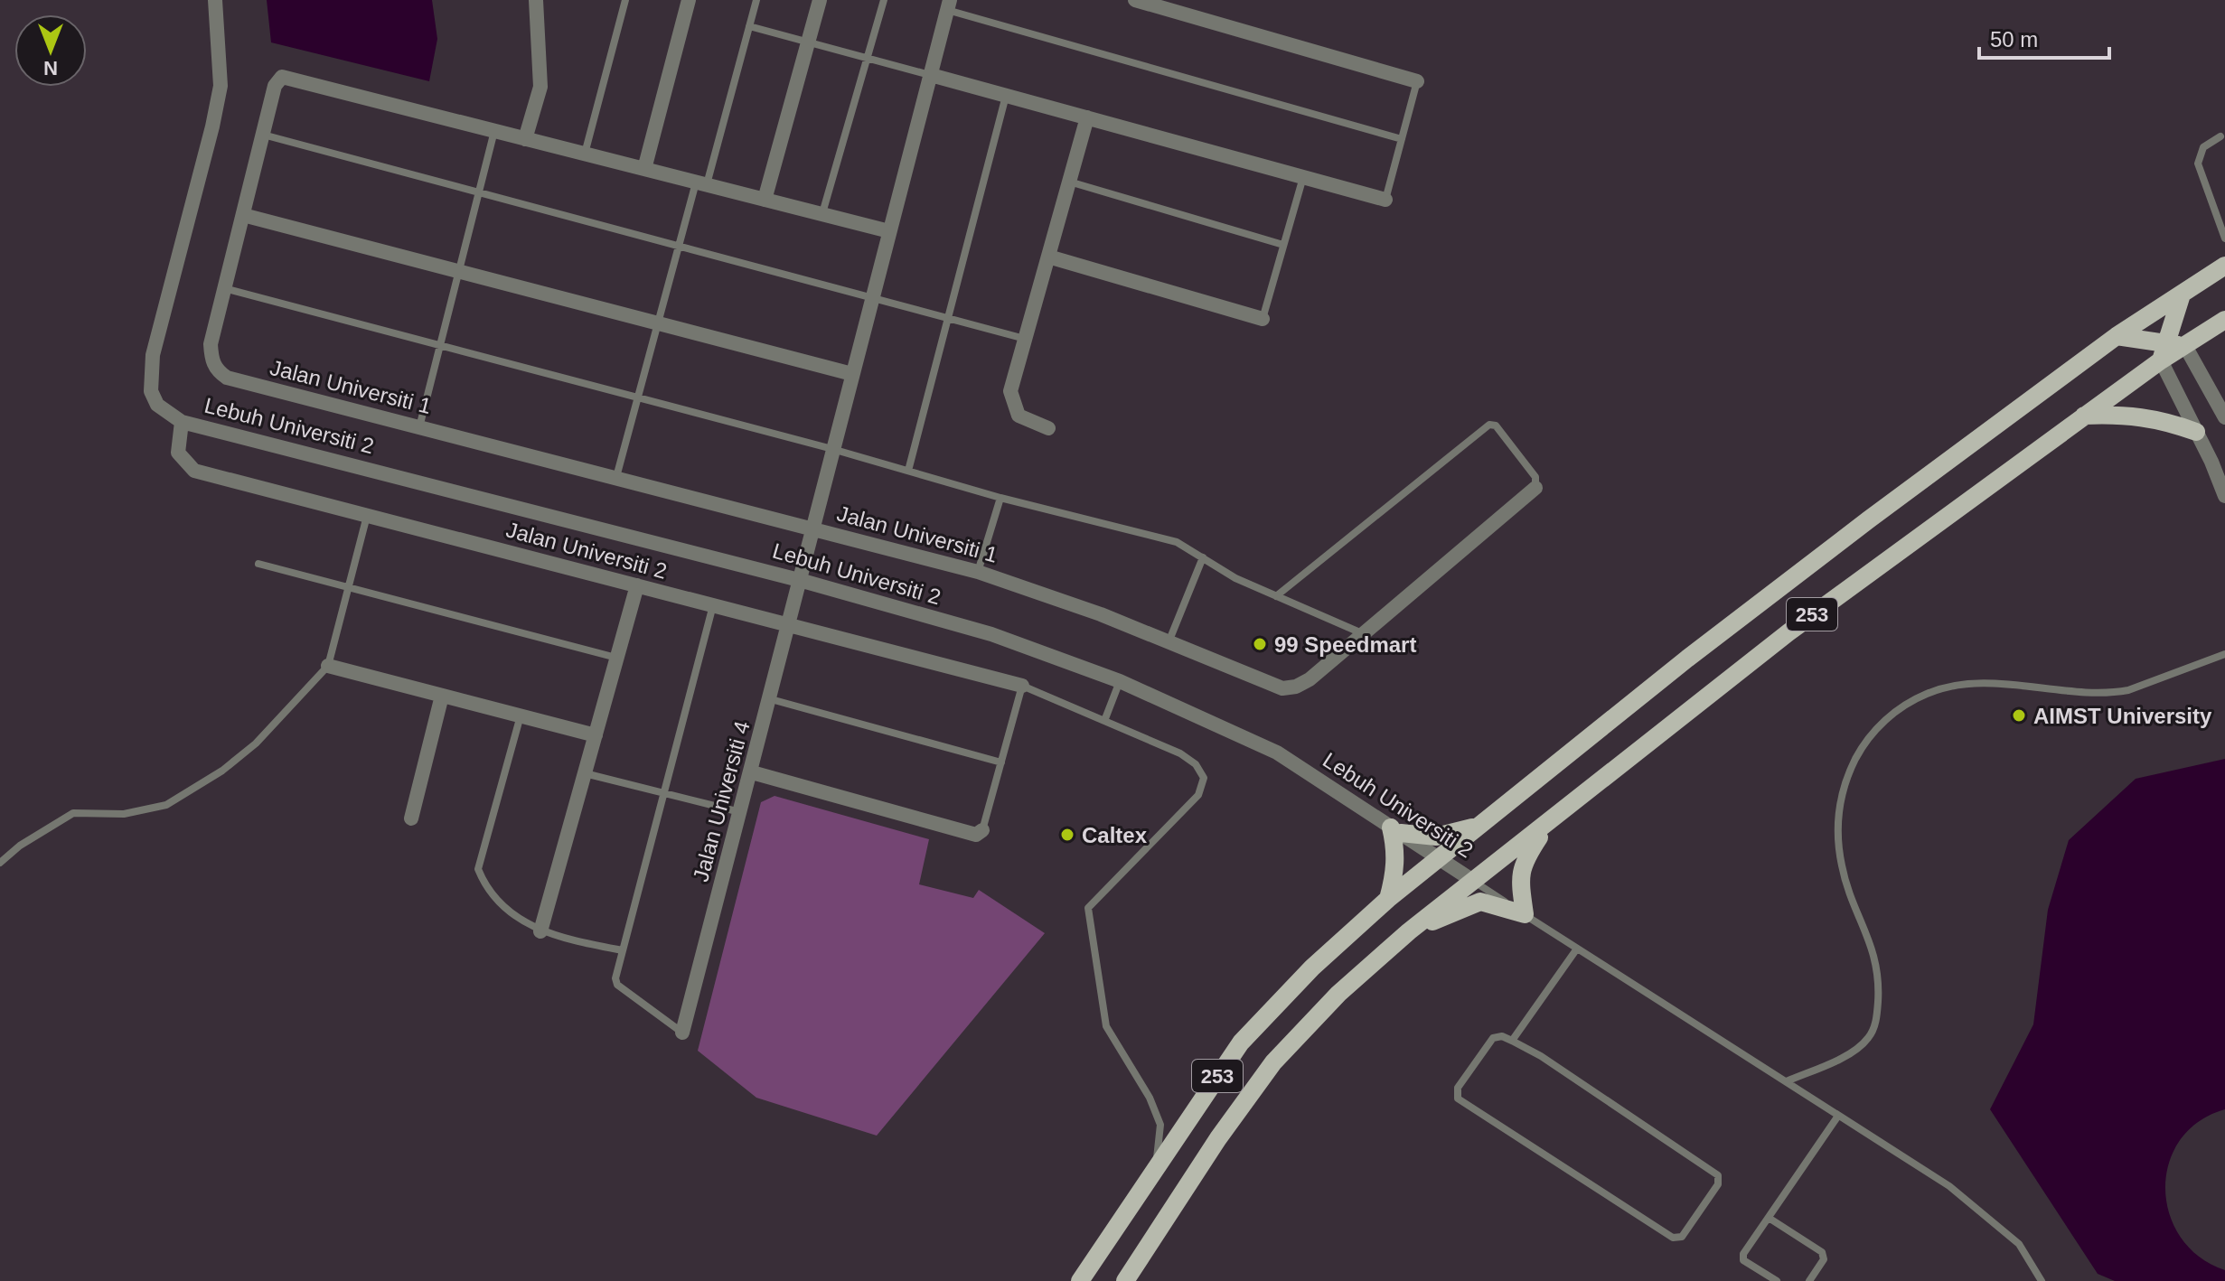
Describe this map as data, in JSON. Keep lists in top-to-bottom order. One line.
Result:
{"streets":{"main road":["253"],"street":["Jalan Universiti 1","Lebuh Universiti 2","Jalan Universiti 2","Jalan Universiti 4"]},"crossings":[["Jalan Universiti 1","Jalan Universiti 4"],["Lebuh Universiti 2","Jalan Universiti 2"],["Lebuh Universiti 2","253"],["Lebuh Universiti 2","Jalan Universiti 4"],["Jalan Universiti 2","Jalan Universiti 4"]],"places":["99 Speedmart","AIMST University","Caltex"],"scale_bar":"50 m","north":"bottom"}
